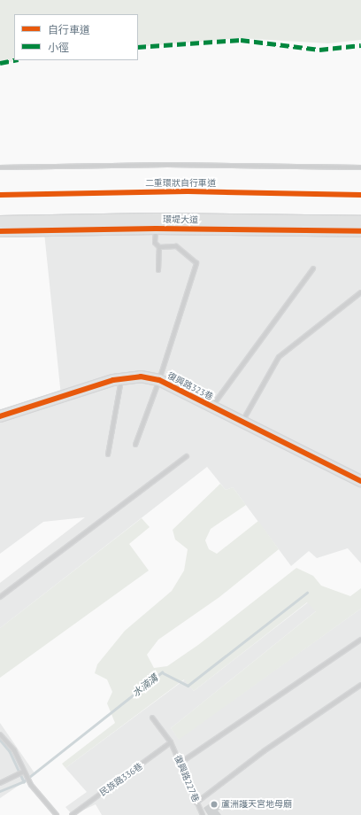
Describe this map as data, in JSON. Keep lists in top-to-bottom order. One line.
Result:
{"streets":{"street":["環堤大道","復興路323巷"],"lane":["復興路227巷","民族路336巷"],"cycle path":["二重環狀自行車道"]},"crossings":[["復興路227巷","民族路336巷"]],"water":["水湳溝"],"places":["蘆洲護天宮地母廟"],"legend":["自行車道","小徑"]}
